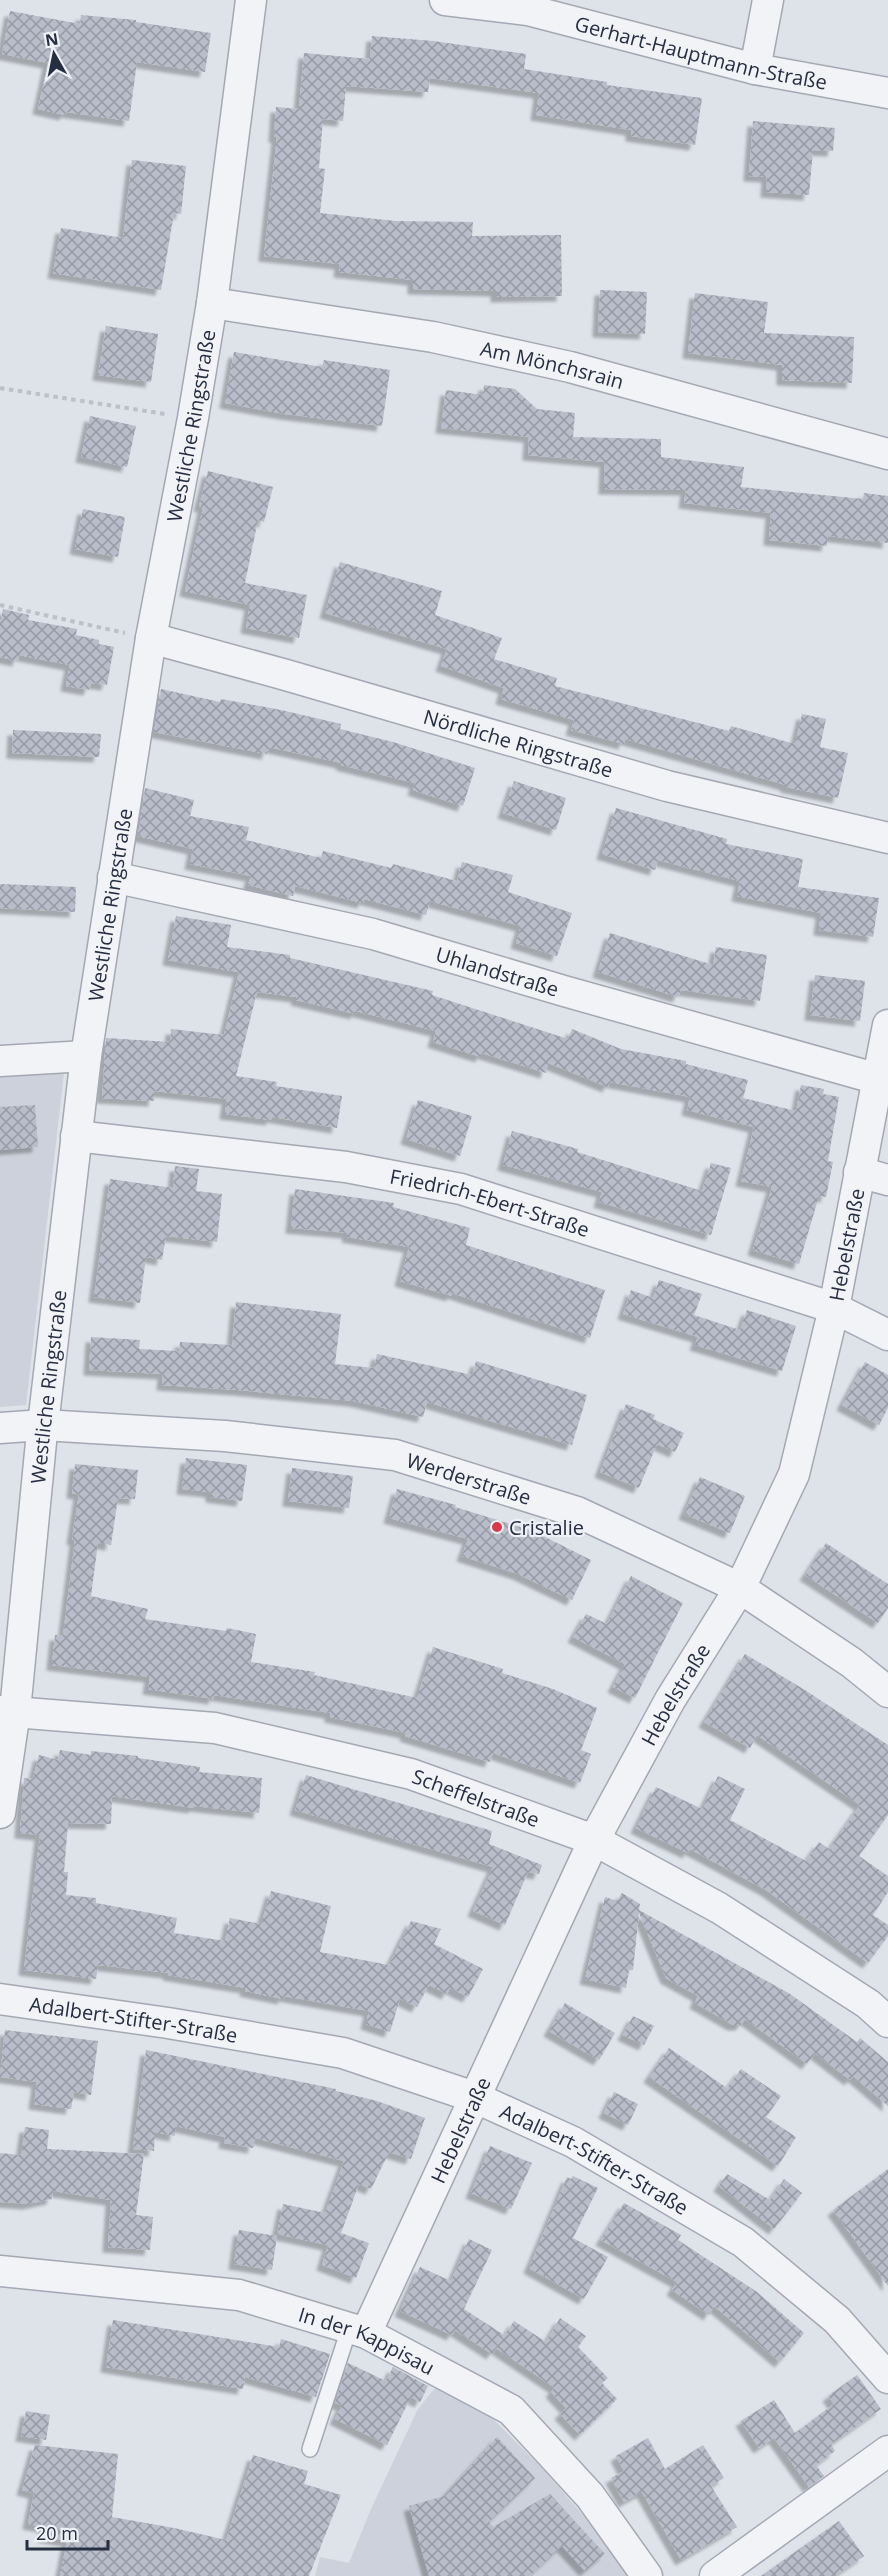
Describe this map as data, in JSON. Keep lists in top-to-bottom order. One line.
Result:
{"streets":{"street":["Gerhart-Hauptmann-Straße","Am Mönchsrain","Westliche Ringstraße","Nördliche Ringstraße","Uhlandstraße","Friedrich-Ebert-Straße","Hebelstraße","Werderstraße","Scheffelstraße","Adalbert-Stifter-Straße","In der Kappisau"]},"crossings":[["Am Mönchsrain","Westliche Ringstraße"],["Westliche Ringstraße","Nördliche Ringstraße"],["Westliche Ringstraße","Uhlandstraße"],["Westliche Ringstraße","Friedrich-Ebert-Straße"],["Westliche Ringstraße","Werderstraße"],["Westliche Ringstraße","Scheffelstraße"],["Uhlandstraße","Hebelstraße"],["Friedrich-Ebert-Straße","Hebelstraße"],["Hebelstraße","Werderstraße"],["Hebelstraße","Scheffelstraße"],["Hebelstraße","Adalbert-Stifter-Straße"],["Hebelstraße","In der Kappisau"]],"places":["Cristalie"],"scale_bar":"20 m","north":"top"}
